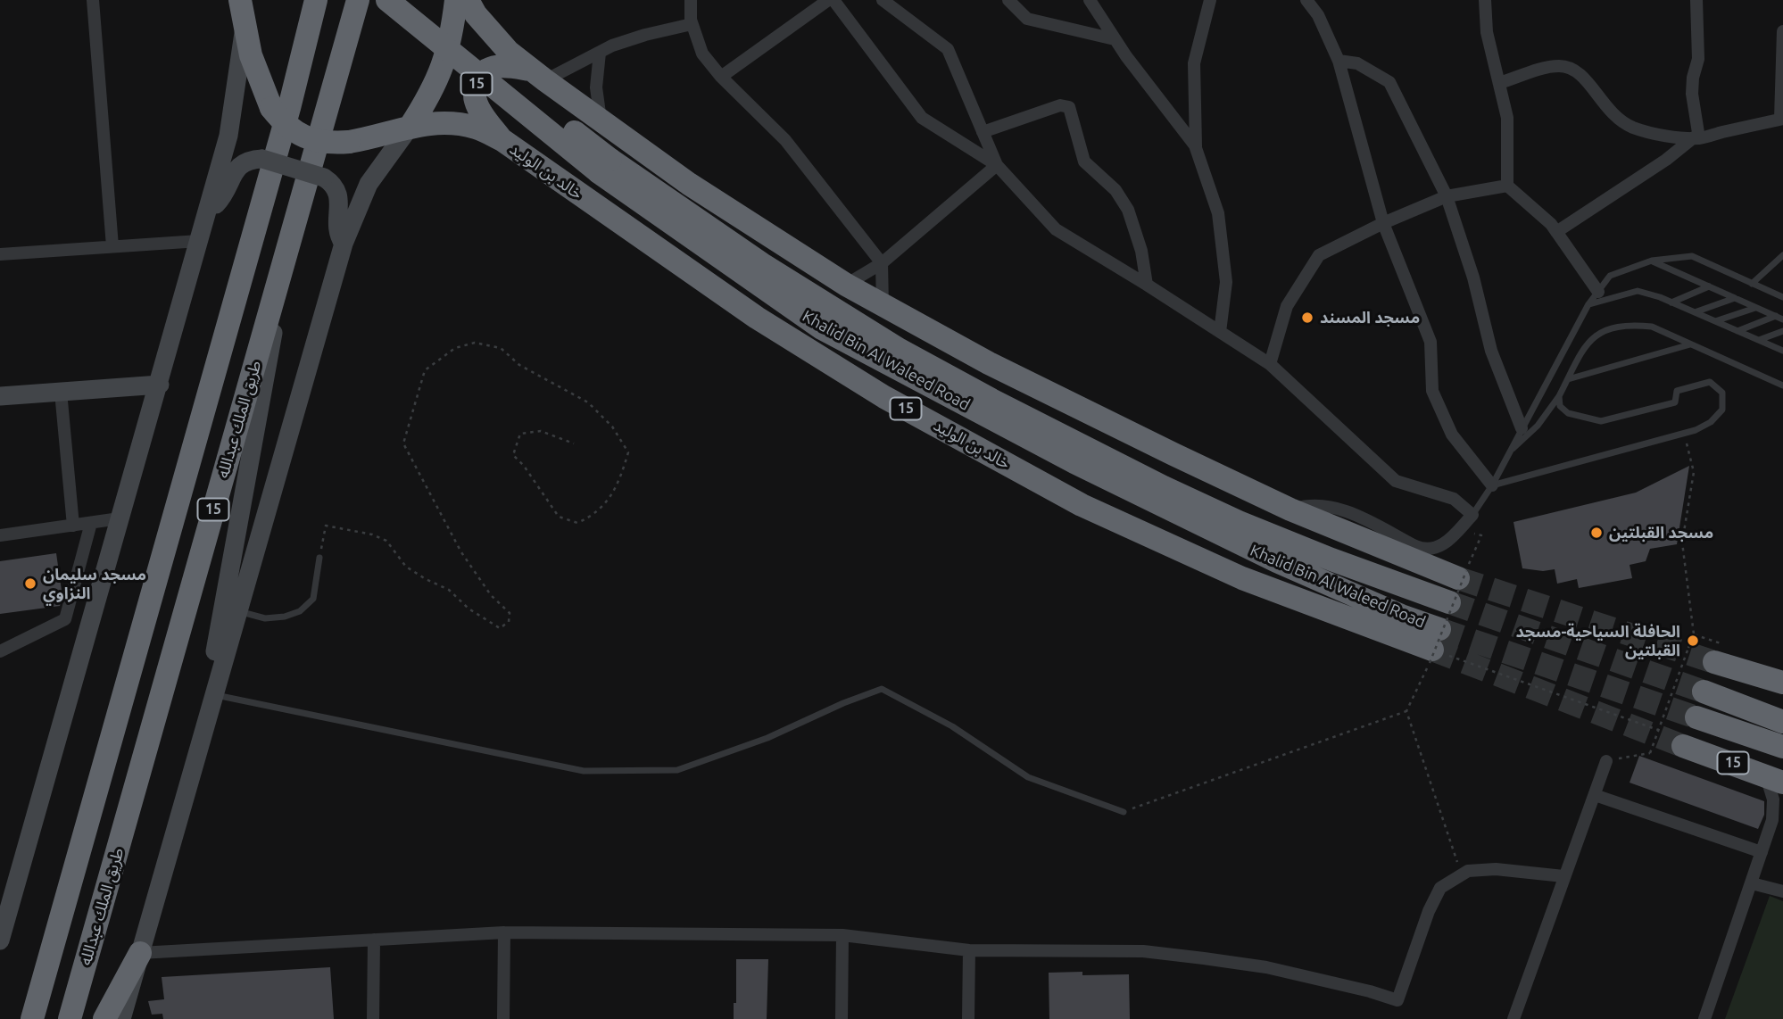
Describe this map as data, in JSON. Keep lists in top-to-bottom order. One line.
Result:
{"streets":{"highway":["15","خالد بن الوليد","Khalid Bin Al Waleed Road","طريق الملك عبدالله"]},"crossings":[["15","خالد بن الوليد"],["خالد بن الوليد","Khalid Bin Al Waleed Road"]],"places":["مسجد المسند","مسجد القبلتين","مسجد سليمان النزاوي","الحافلة السياحية-مسجد القبلتين"]}
